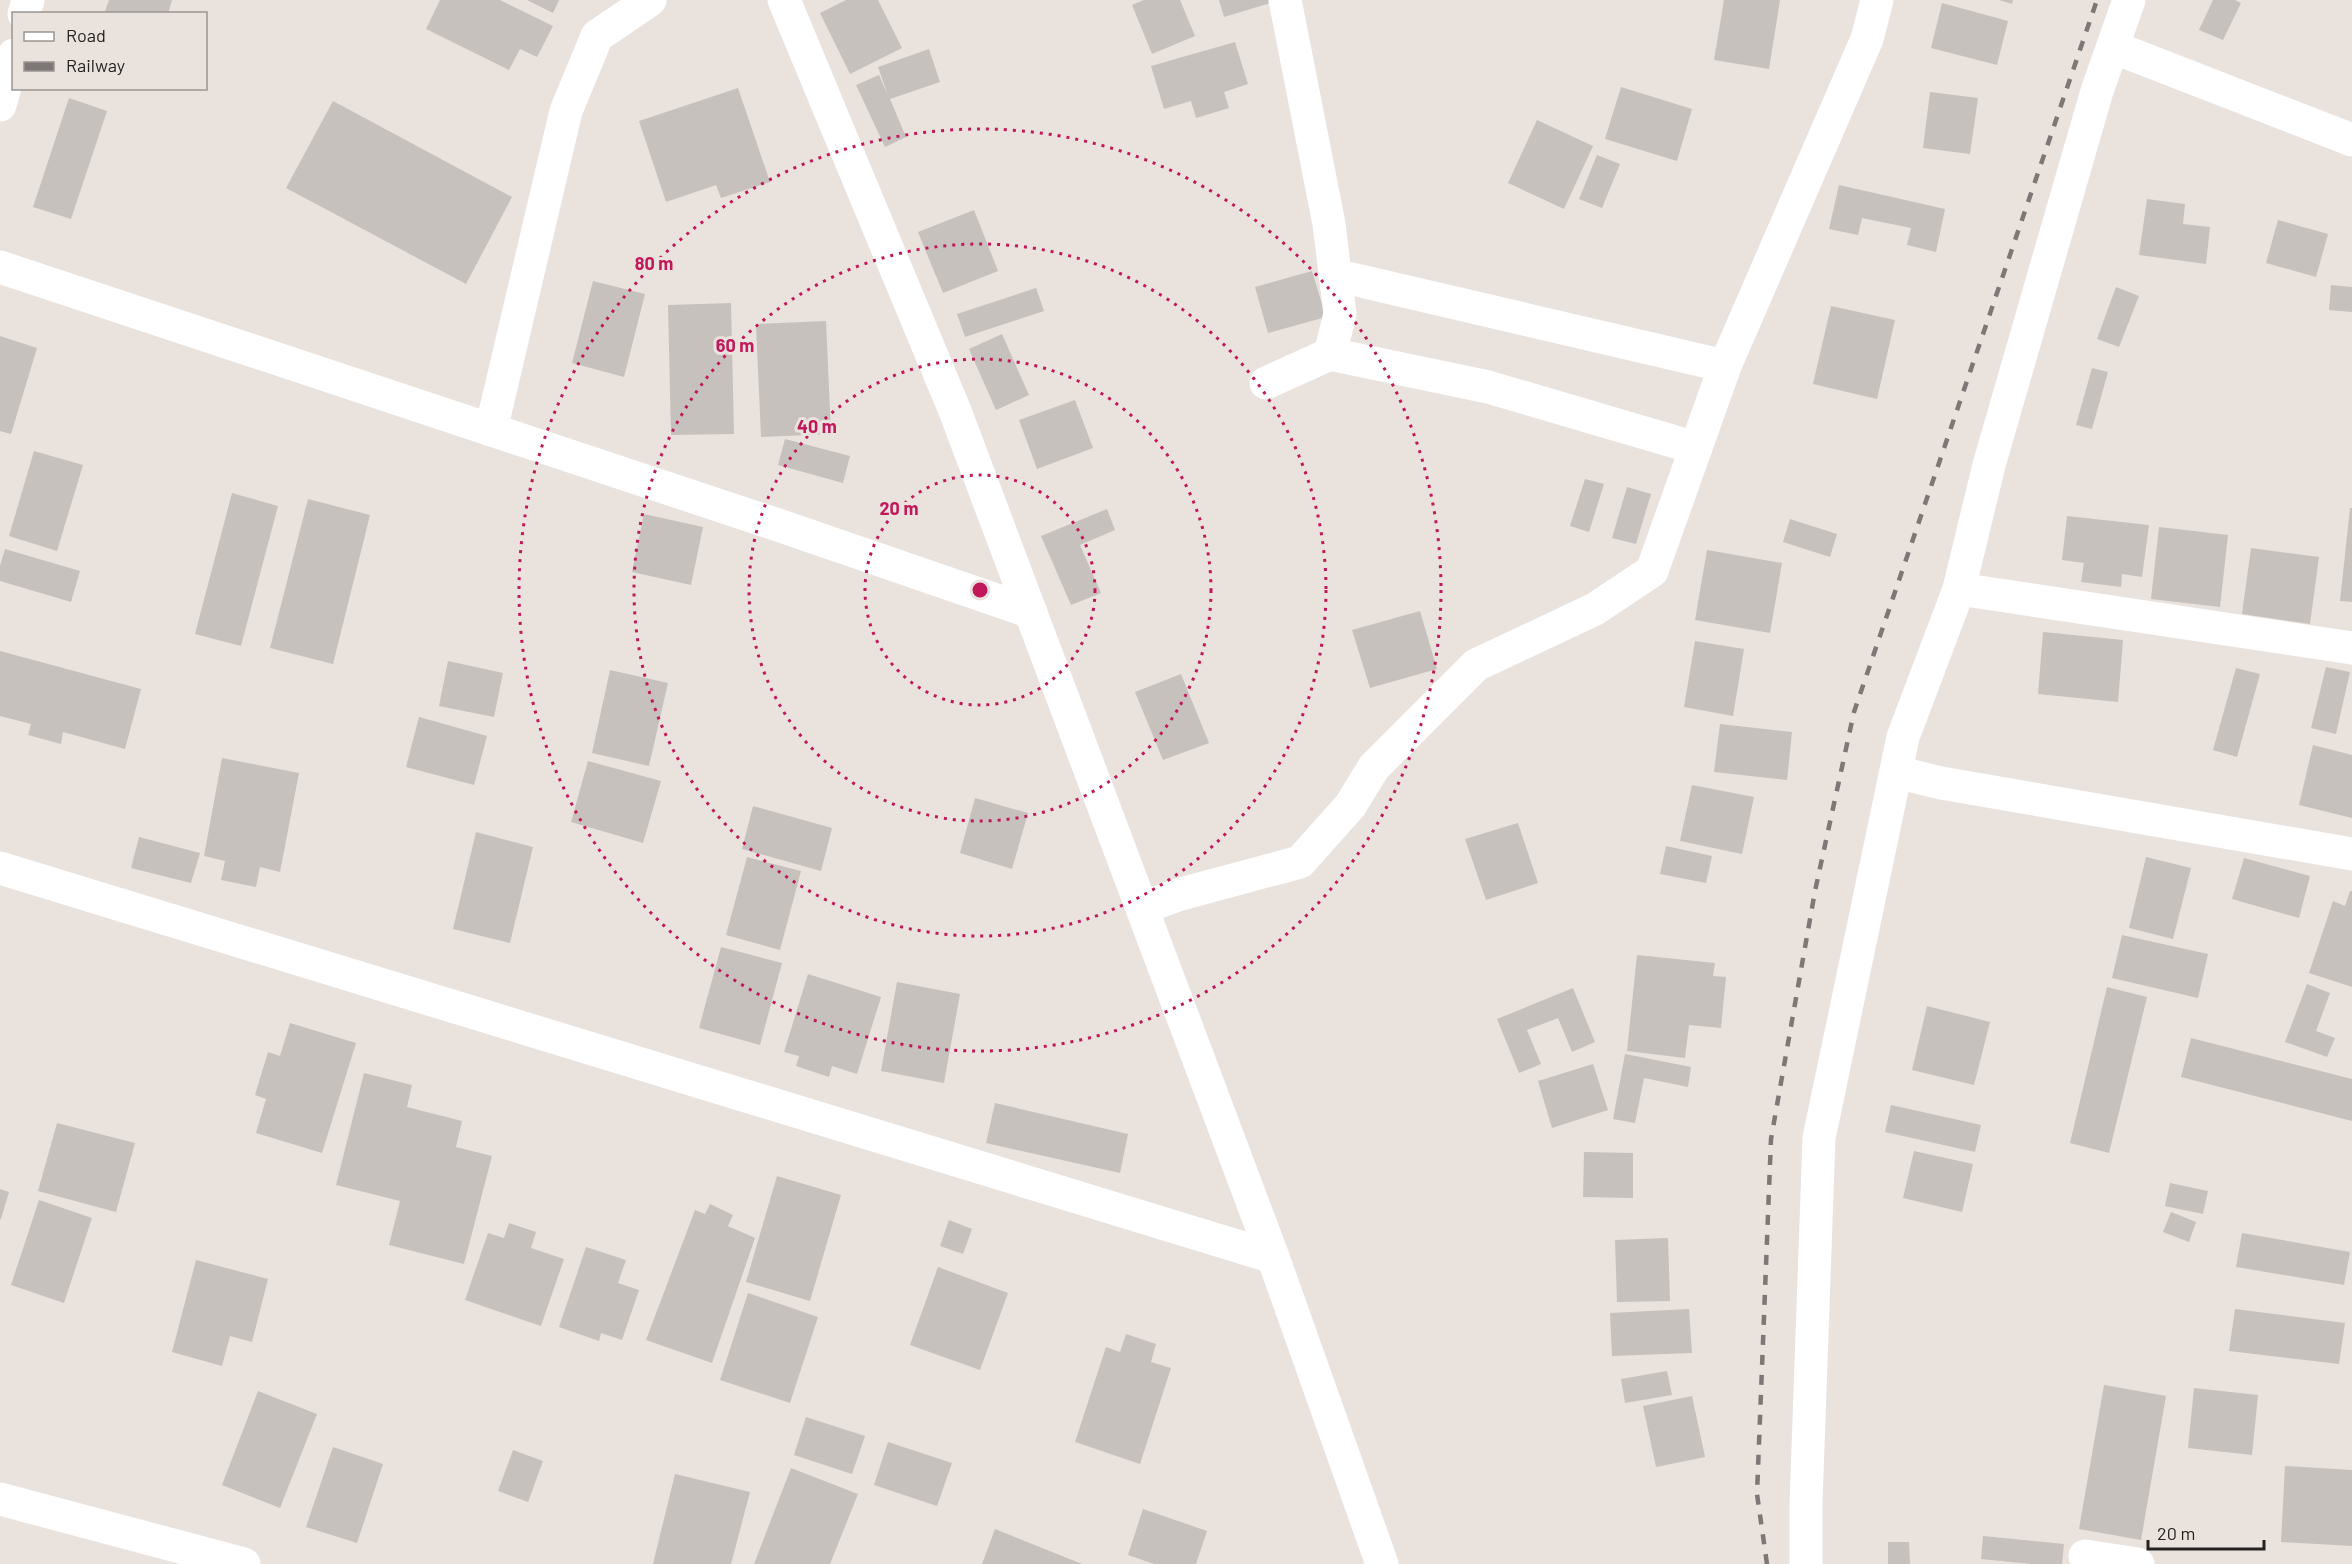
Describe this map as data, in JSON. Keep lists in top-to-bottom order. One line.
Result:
{"legend":["Road","Railway"],"scale_bar":"20 m","rings":["80 m","60 m","40 m","20 m"]}
